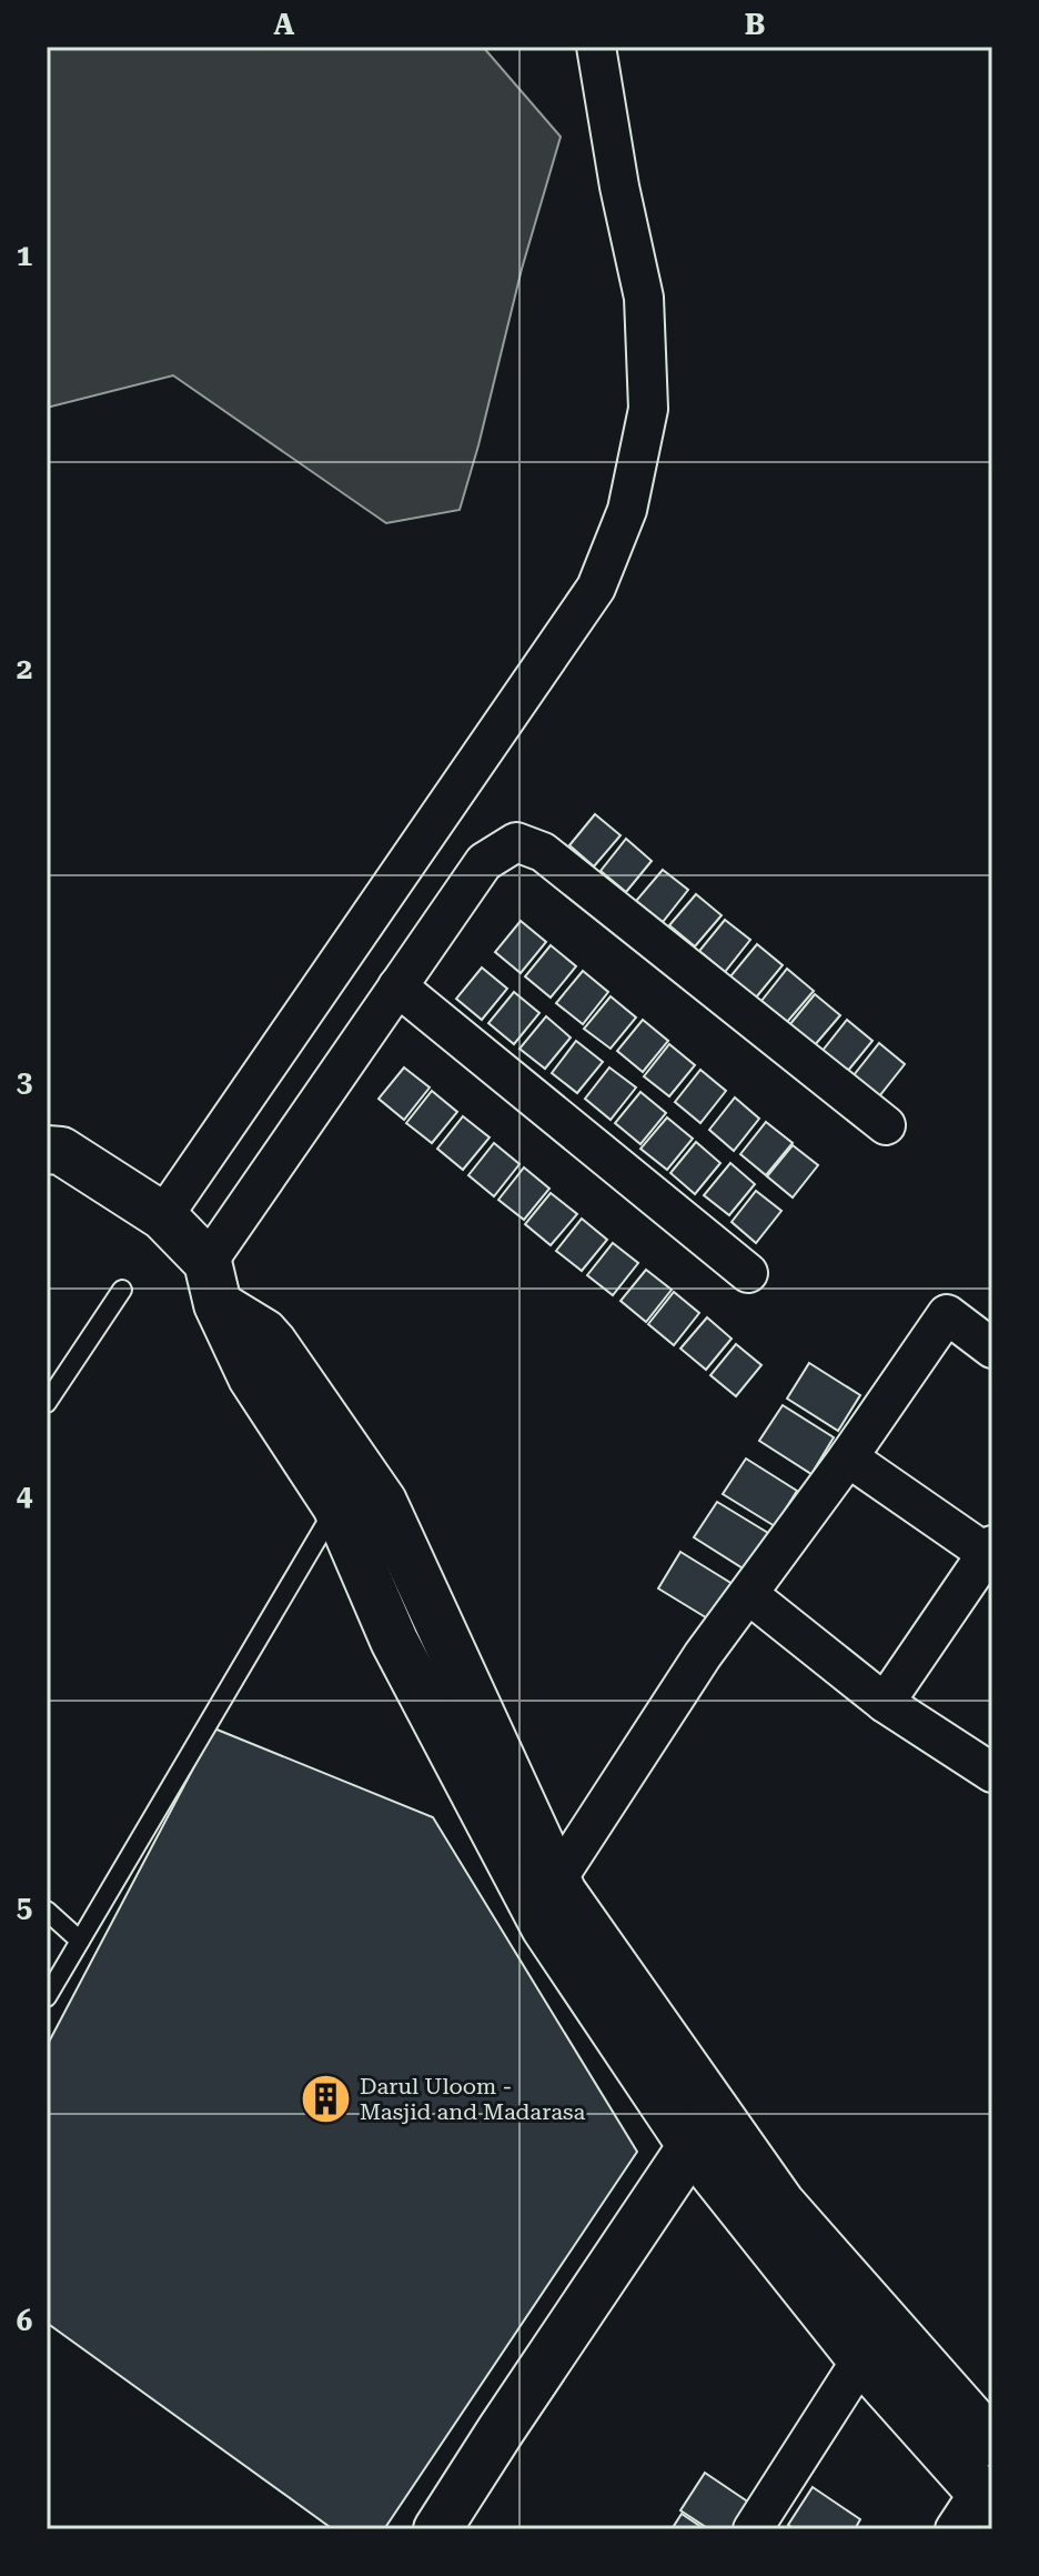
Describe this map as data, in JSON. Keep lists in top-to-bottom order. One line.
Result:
{"places":{"building":["Darul Uloom - Masjid and Madarasa"]},"grid":{"columns":["A","B"],"rows":["1","2","3","4","5","6"]}}
